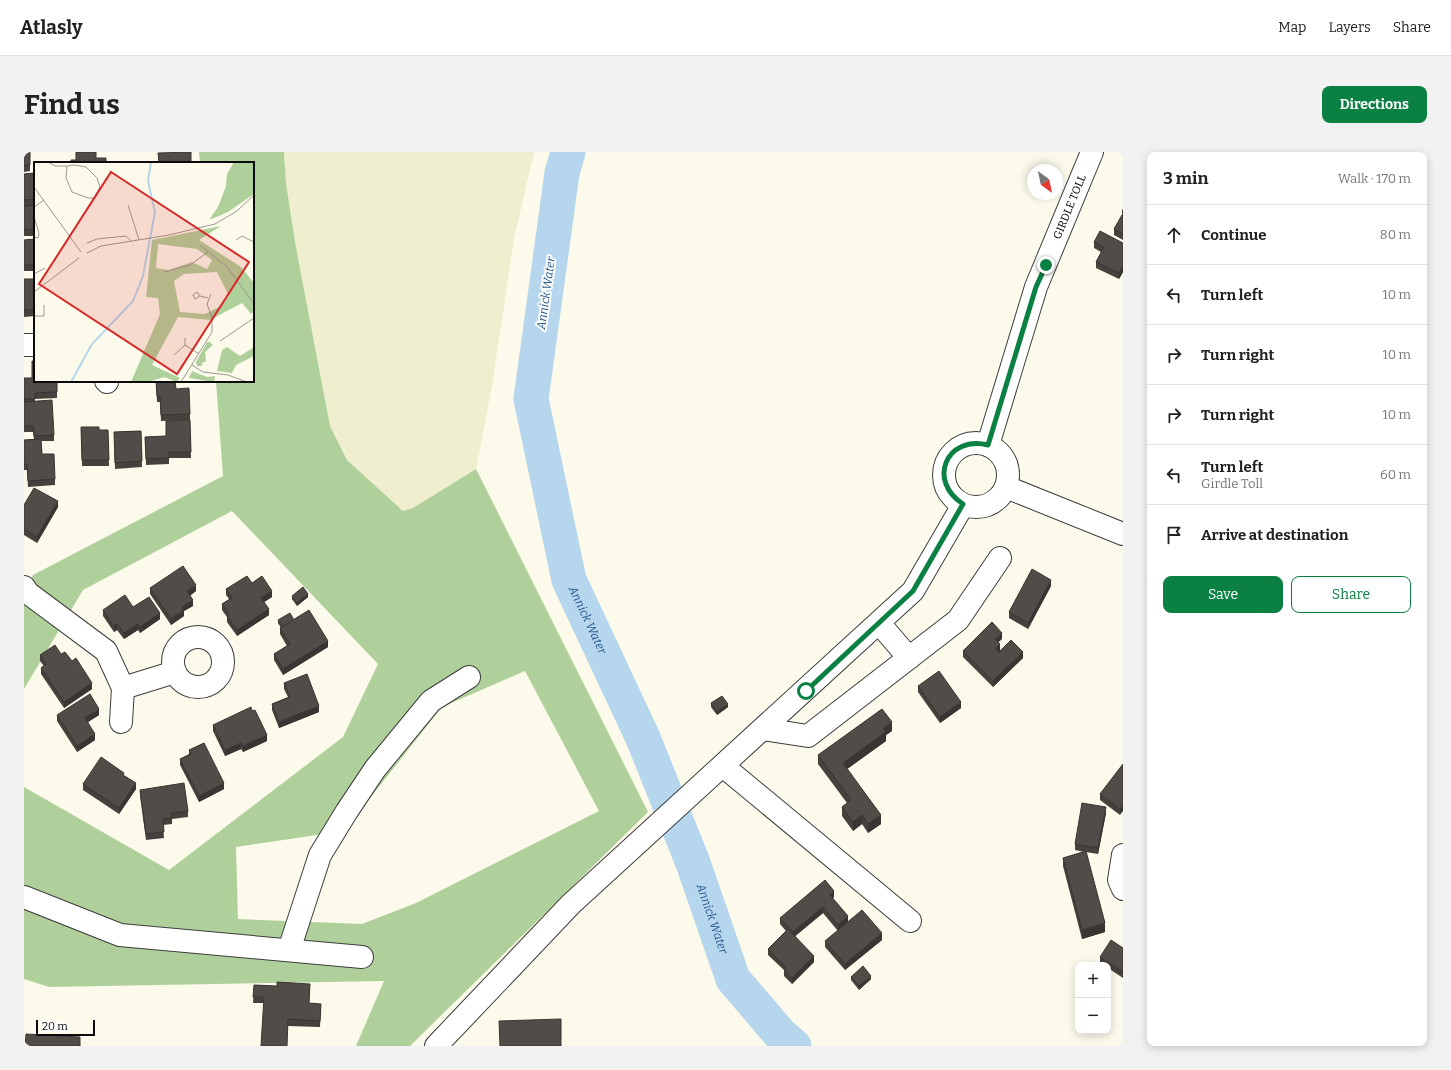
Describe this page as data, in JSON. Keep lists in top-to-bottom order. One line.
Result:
{"streets":{"street":["GIRDLE TOLL"]},"water":["Annick Water"],"scale_bar":"20 m","north":"bottom right","page":{"header":"Atlasly","nav":["Map","Layers","Share"],"buttons":["Directions",["Save","Share"]],"title":"Find us","heading":["3 min","Walk · 170 m"],"list":[["Continue","80 m"],["Turn left","10 m"],["Turn right","10 m"],["Turn right","10 m"],["Turn left","Girdle Toll","60 m"],"Arrive at destination"],"map_buttons":["+","−"],"scale":"20 m"}}
